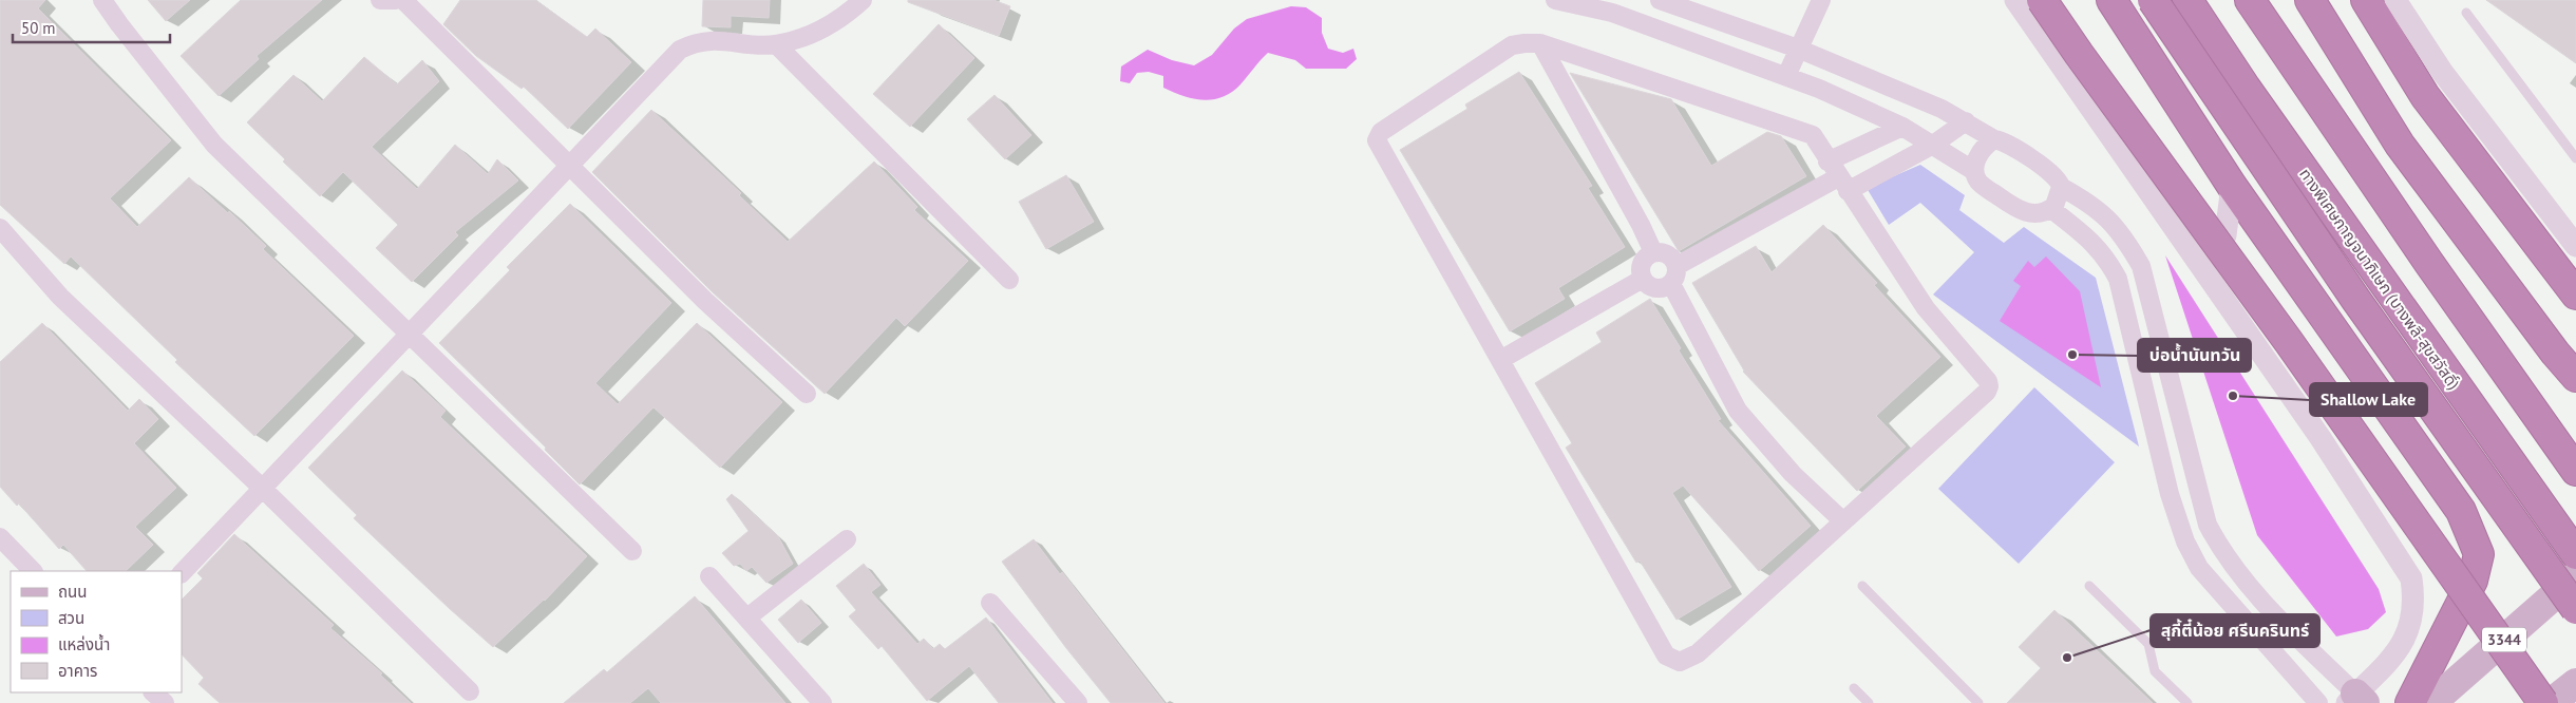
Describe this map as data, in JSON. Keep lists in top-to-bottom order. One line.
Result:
{"streets":{"highway":["ทางพิเศษกาญจนาภิเษก (บางพลี-สุขสวัสดิ์)"],"main road":["3344"]},"places":["บ่อน้ำนันทวัน","Shallow Lake","สุกี้ตี๋น้อย ศรีนครินทร์"],"legend":["ถนน","สวน","แหล่งน้ำ","อาคาร"],"scale_bar":"50 m"}
